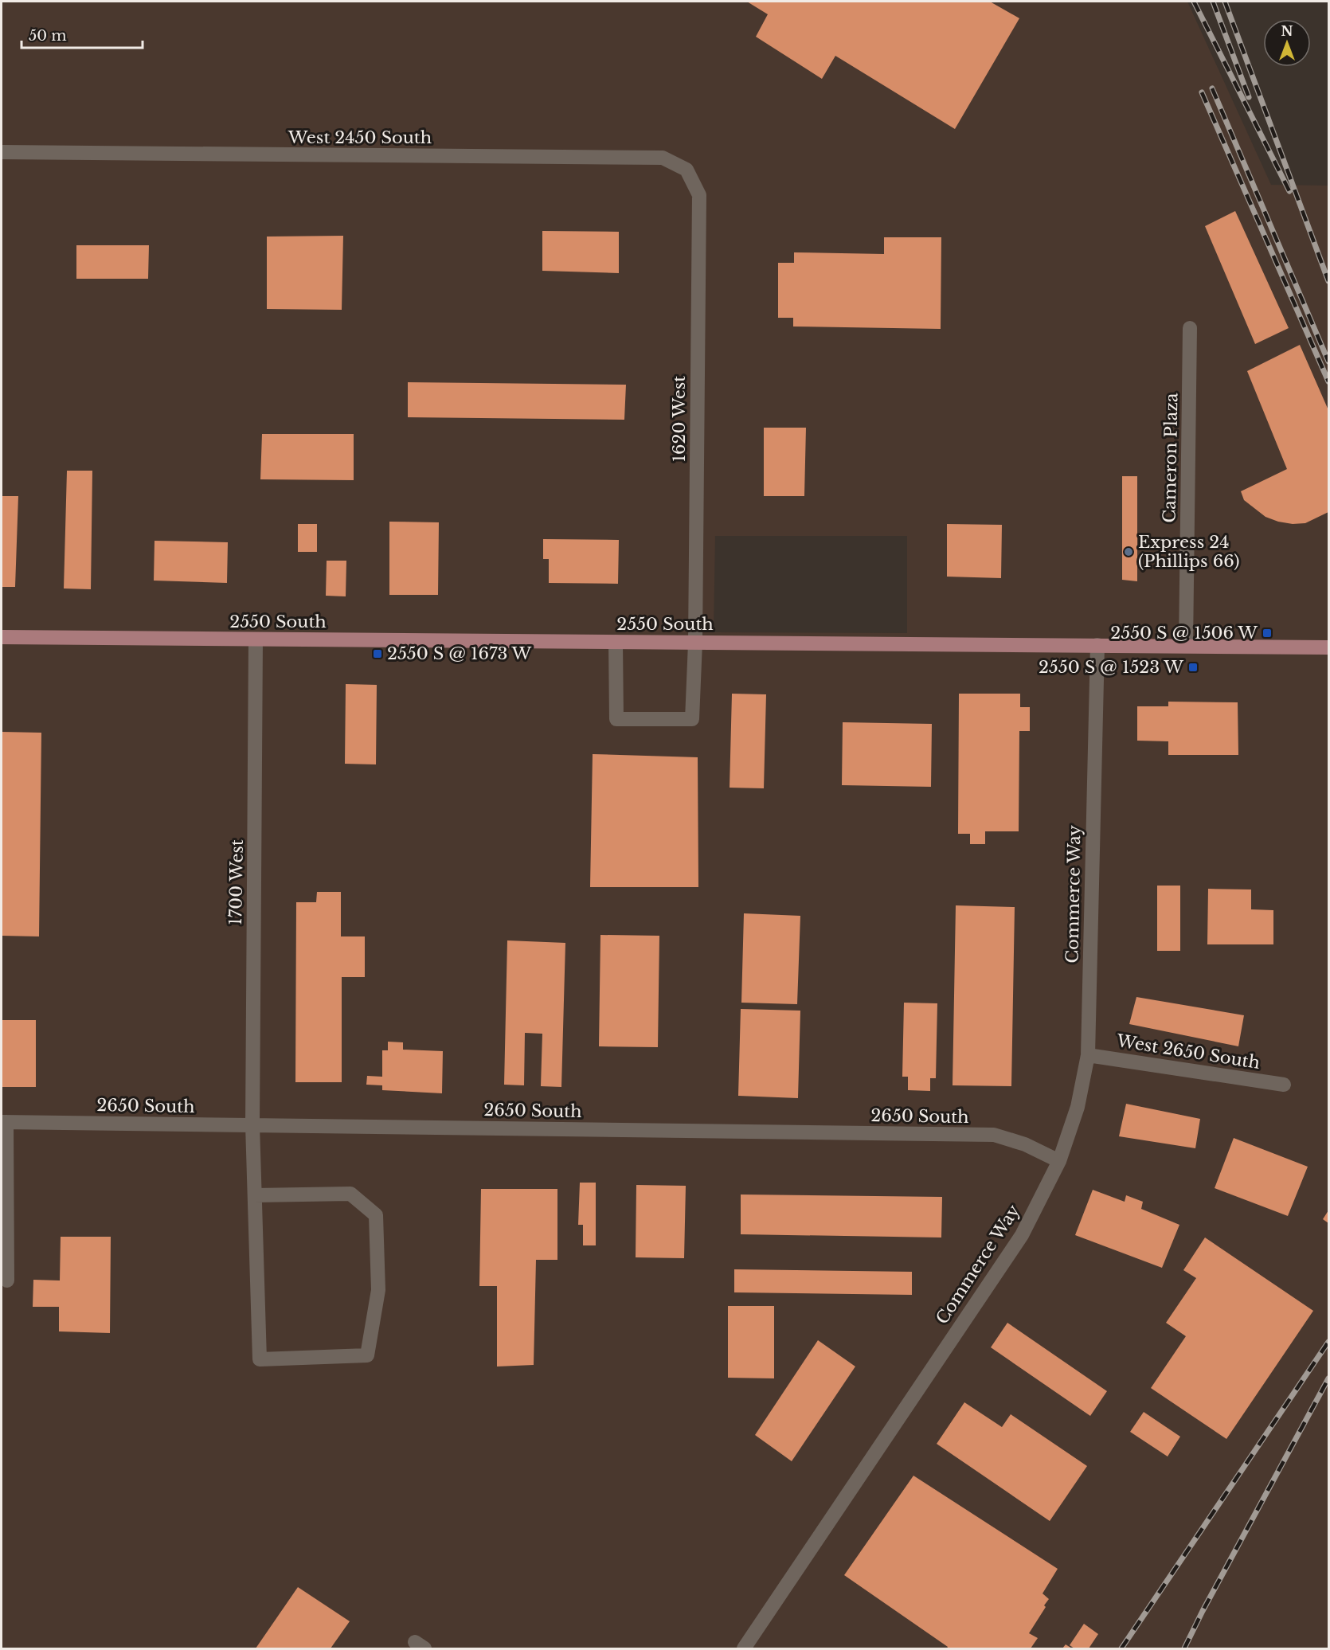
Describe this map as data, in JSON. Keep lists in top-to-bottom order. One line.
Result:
{"streets":{"main road":["2550 South"],"street":["West 2450 South","1620 West","Cameron Plaza","1700 West","Commerce Way","West 2650 South","2650 South"]},"crossings":[["West 2450 South","1620 West"],["1620 West","2550 South"],["Cameron Plaza","2550 South"],["2550 South","1700 West"],["2550 South","Commerce Way"],["1700 West","2650 South"],["Commerce Way","West 2650 South"],["Commerce Way","2650 South"]],"places":{"other":["Express 24 (Phillips 66)"],"transit":["2550 S @ 1506 W","2550 S @ 1673 W","2550 S @ 1523 W"]},"scale_bar":"50 m","north":"top"}
